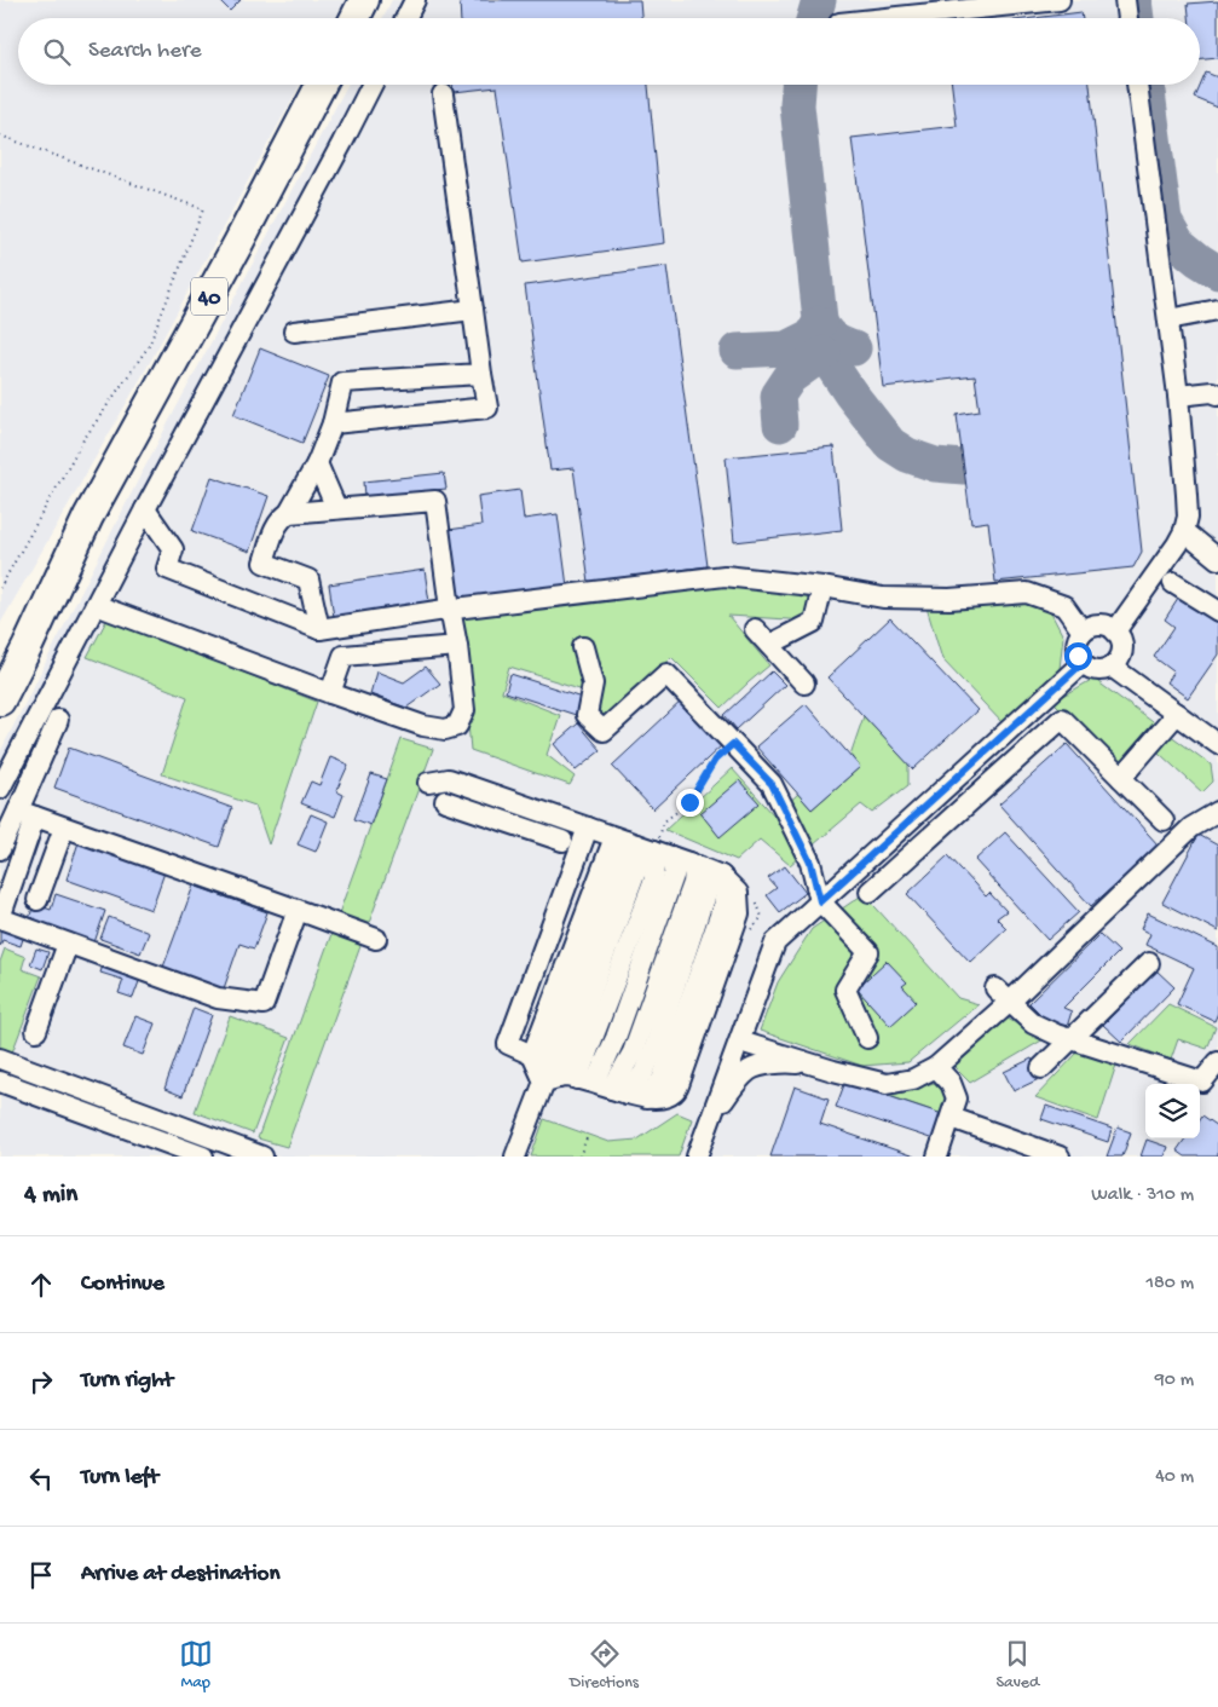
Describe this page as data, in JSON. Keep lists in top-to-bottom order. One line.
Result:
{"streets":{"highway":["40"]},"page":{"search":"Search here","heading":["4 min","Walk · 310 m"],"list":[["Continue","180 m"],["Turn right","90 m"],["Turn left","40 m"],"Arrive at destination"],"nav":["Map","Directions","Saved"]}}
